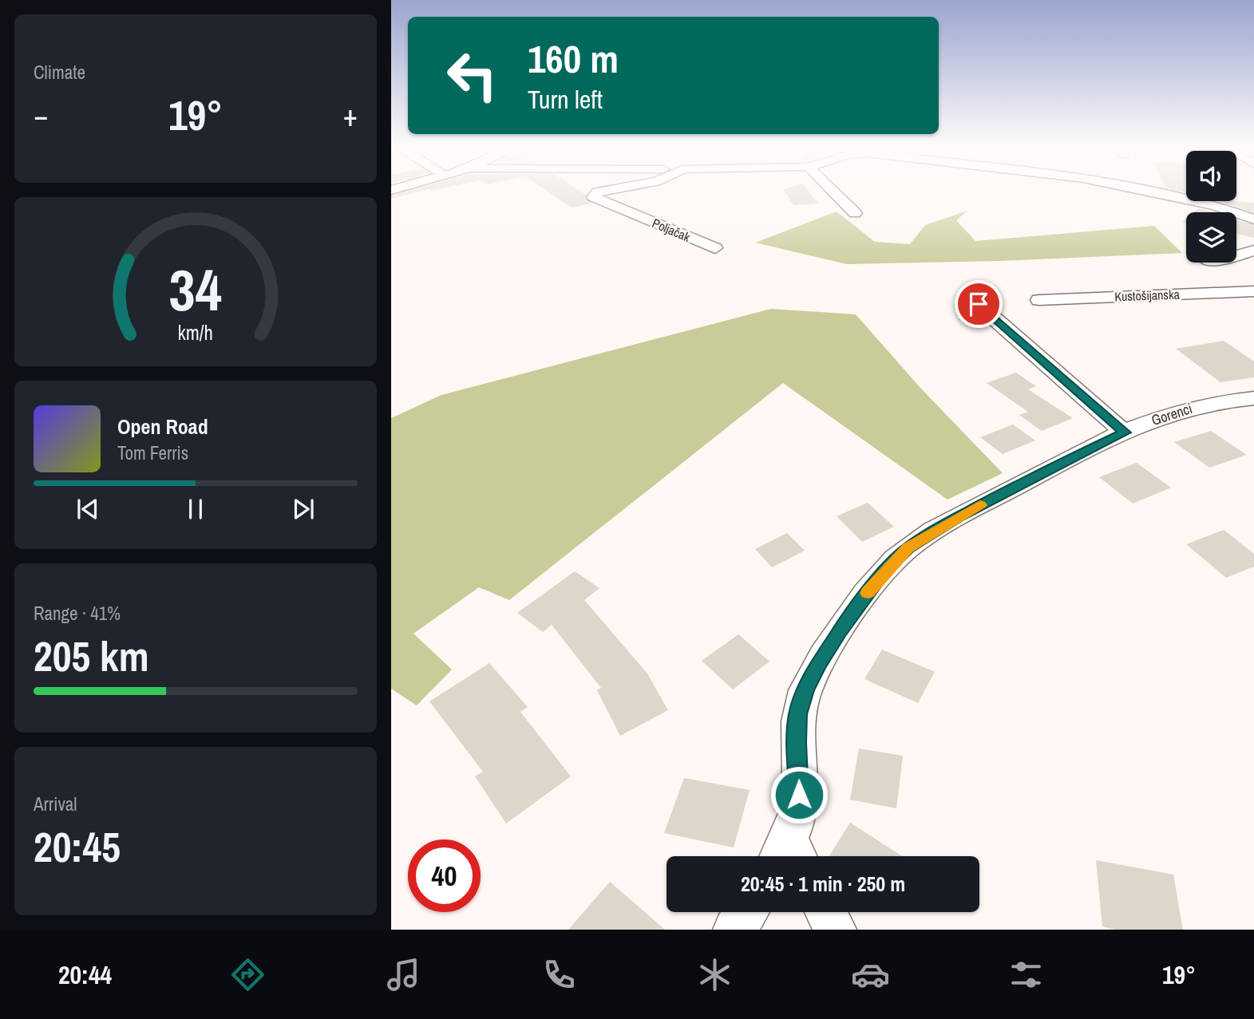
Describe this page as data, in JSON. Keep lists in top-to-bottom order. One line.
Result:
{"streets":{"street":["Poljačak","Kustošijanska","Gorenci"]},"page":{"tile":["Climate",["Range · 41%","205 km"],["Arrival","20:45"]],"turn":["160 m","Turn left"],"heat":["−","19°","+"],"song":["Open Road","Tom Ferris"],"limit":"40","trip":"20:45 · 1 min · 250 m","tabs":["20:44","19°"],"gauge":["34","km/h"]}}
